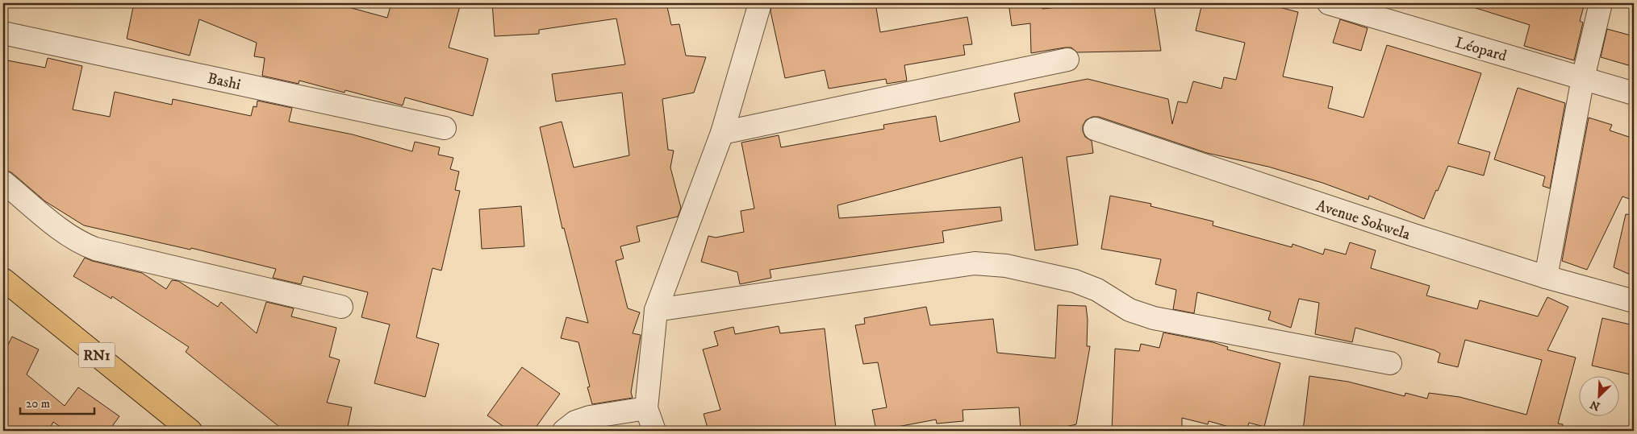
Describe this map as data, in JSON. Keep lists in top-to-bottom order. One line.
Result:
{"streets":{"highway":["RN1"],"street":["Léopard","Bashi","Avenue Sokwela"]},"scale_bar":"20 m","north":"bottom left"}
